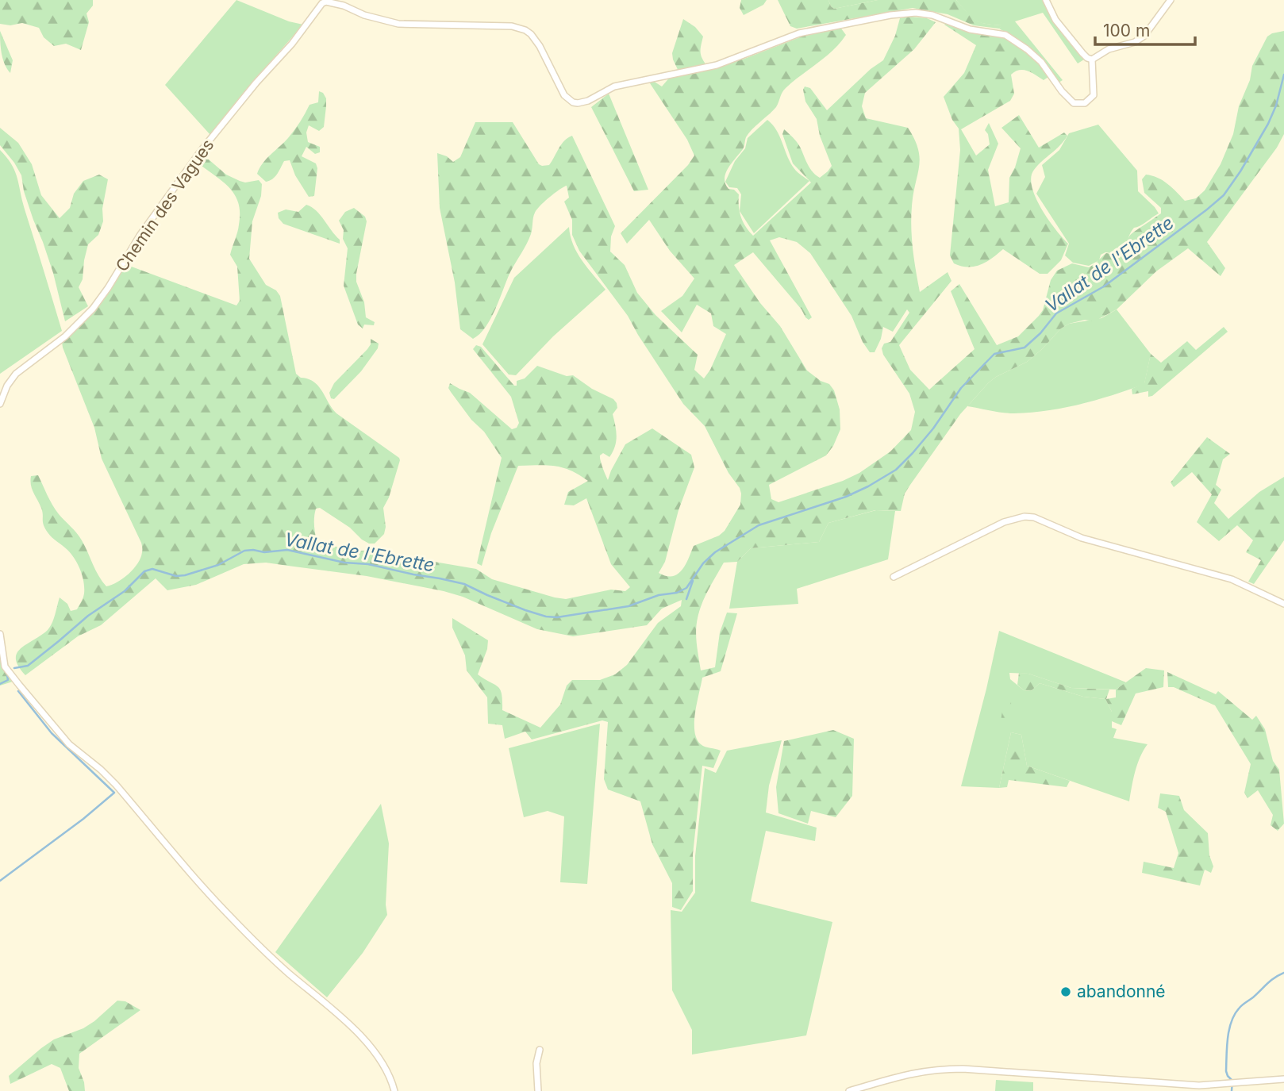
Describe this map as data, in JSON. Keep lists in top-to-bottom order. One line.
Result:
{"streets":{"street":["Chemin des Vagues"]},"water":["Vallat de l'Ebrette"],"places":["abandonné"],"scale_bar":"100 m"}
